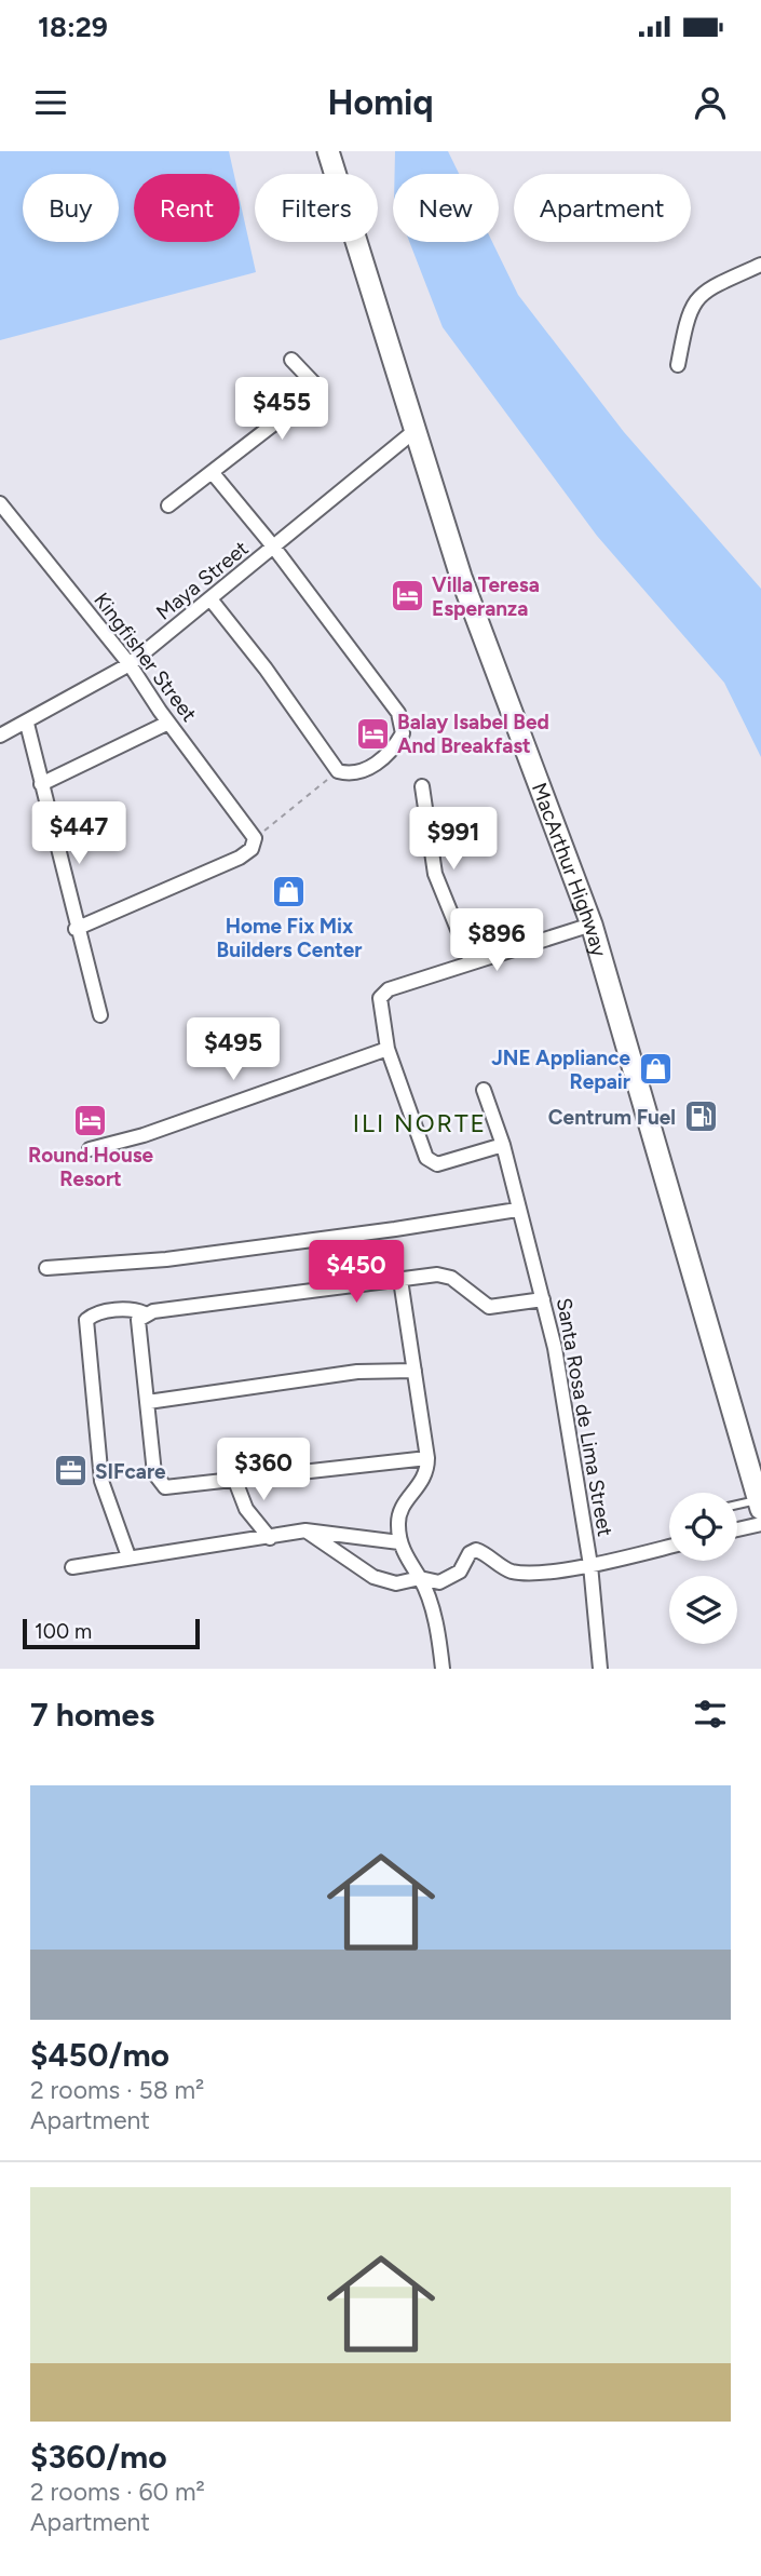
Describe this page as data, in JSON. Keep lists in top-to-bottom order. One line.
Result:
{"streets":{"highway":["MacArthur Highway"],"street":["Maya Street","Kingfisher Street","Santa Rosa de Lima Street"]},"crossings":[["Maya Street","Kingfisher Street"],["Maya Street","MacArthur Highway"]],"districts":["ILI NORTE"],"places":{"hotel":["Villa Teresa Esperanza","Balay Isabel Bed And Breakfast","Round House Resort"],"shop":["Home Fix Mix Builders Center","JNE Appliance Repair"],"fuel station":["Centrum Fuel"],"office":["SIFcare"]},"scale_bar":"100 m","page":{"status":"18:29","header":"Homiq","chip":["Buy","Rent","Filters","New","Apartment"],"price":["$455","$447","$991","$896","$495","$450","$360"],"scale":"100 m","heading":"7 homes","list":[{"name":"$450/mo","note":"2 rooms · 58 m² · Apartment"},{"name":"$360/mo","note":"2 rooms · 60 m² · Apartment"}]}}
